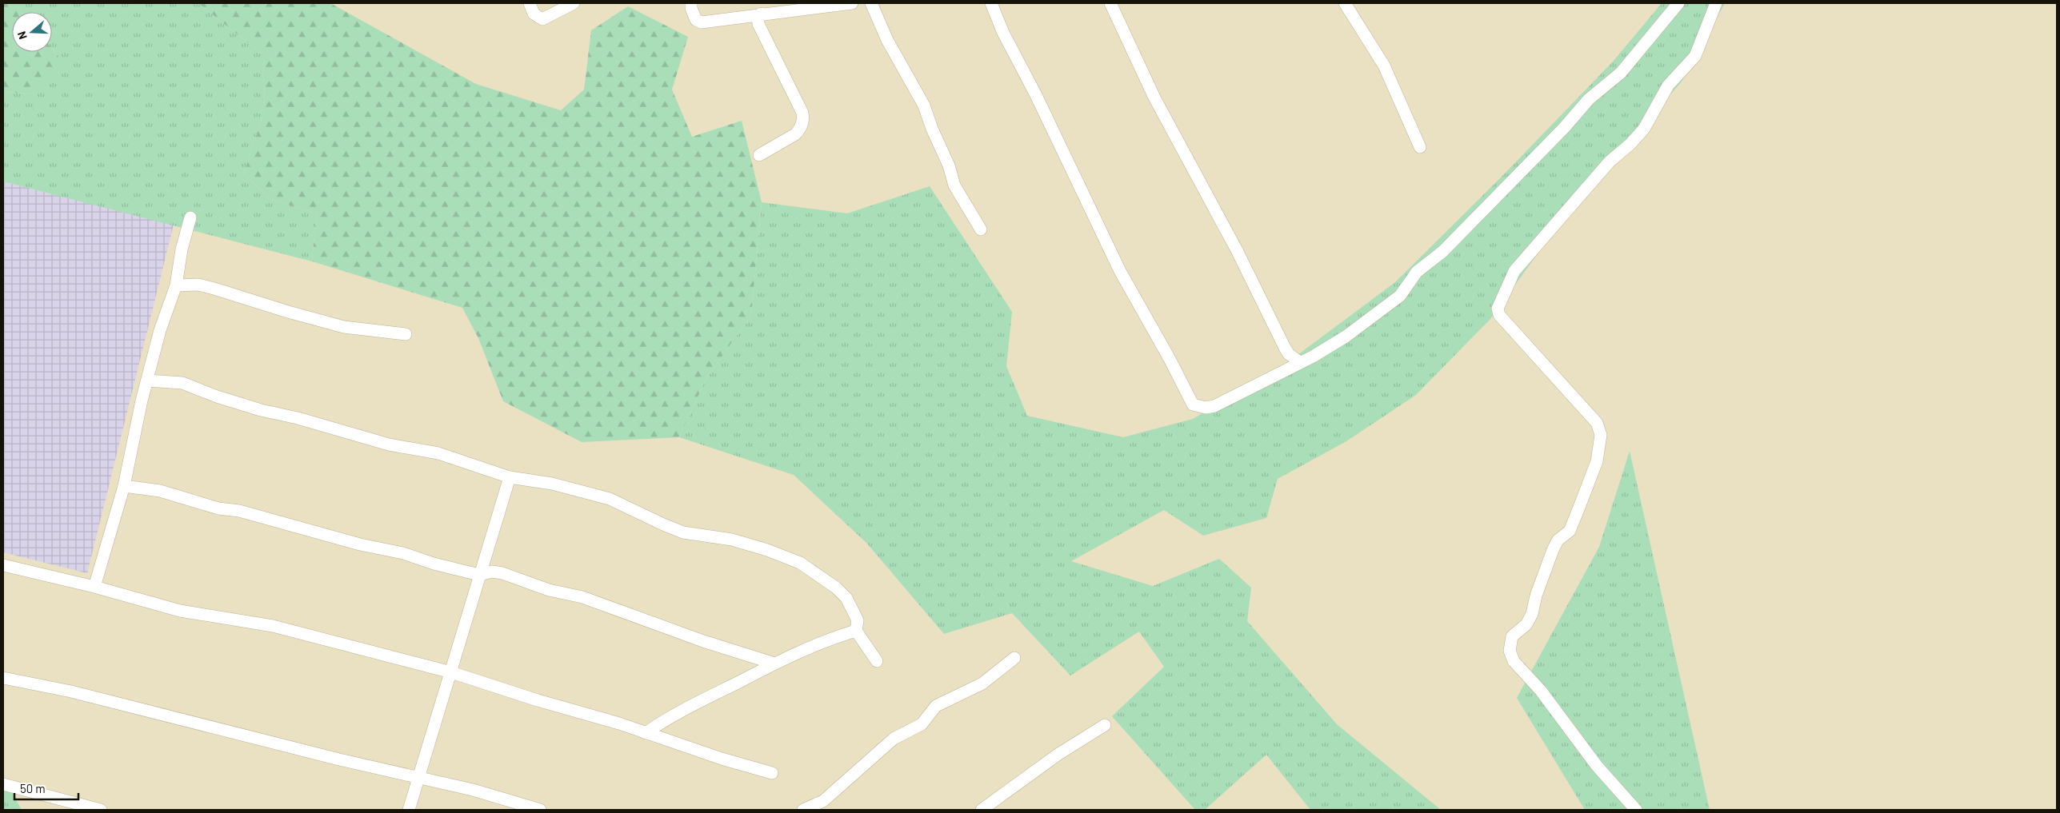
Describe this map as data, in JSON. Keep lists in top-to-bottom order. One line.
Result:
{"scale_bar":"50 m","north":"left"}
